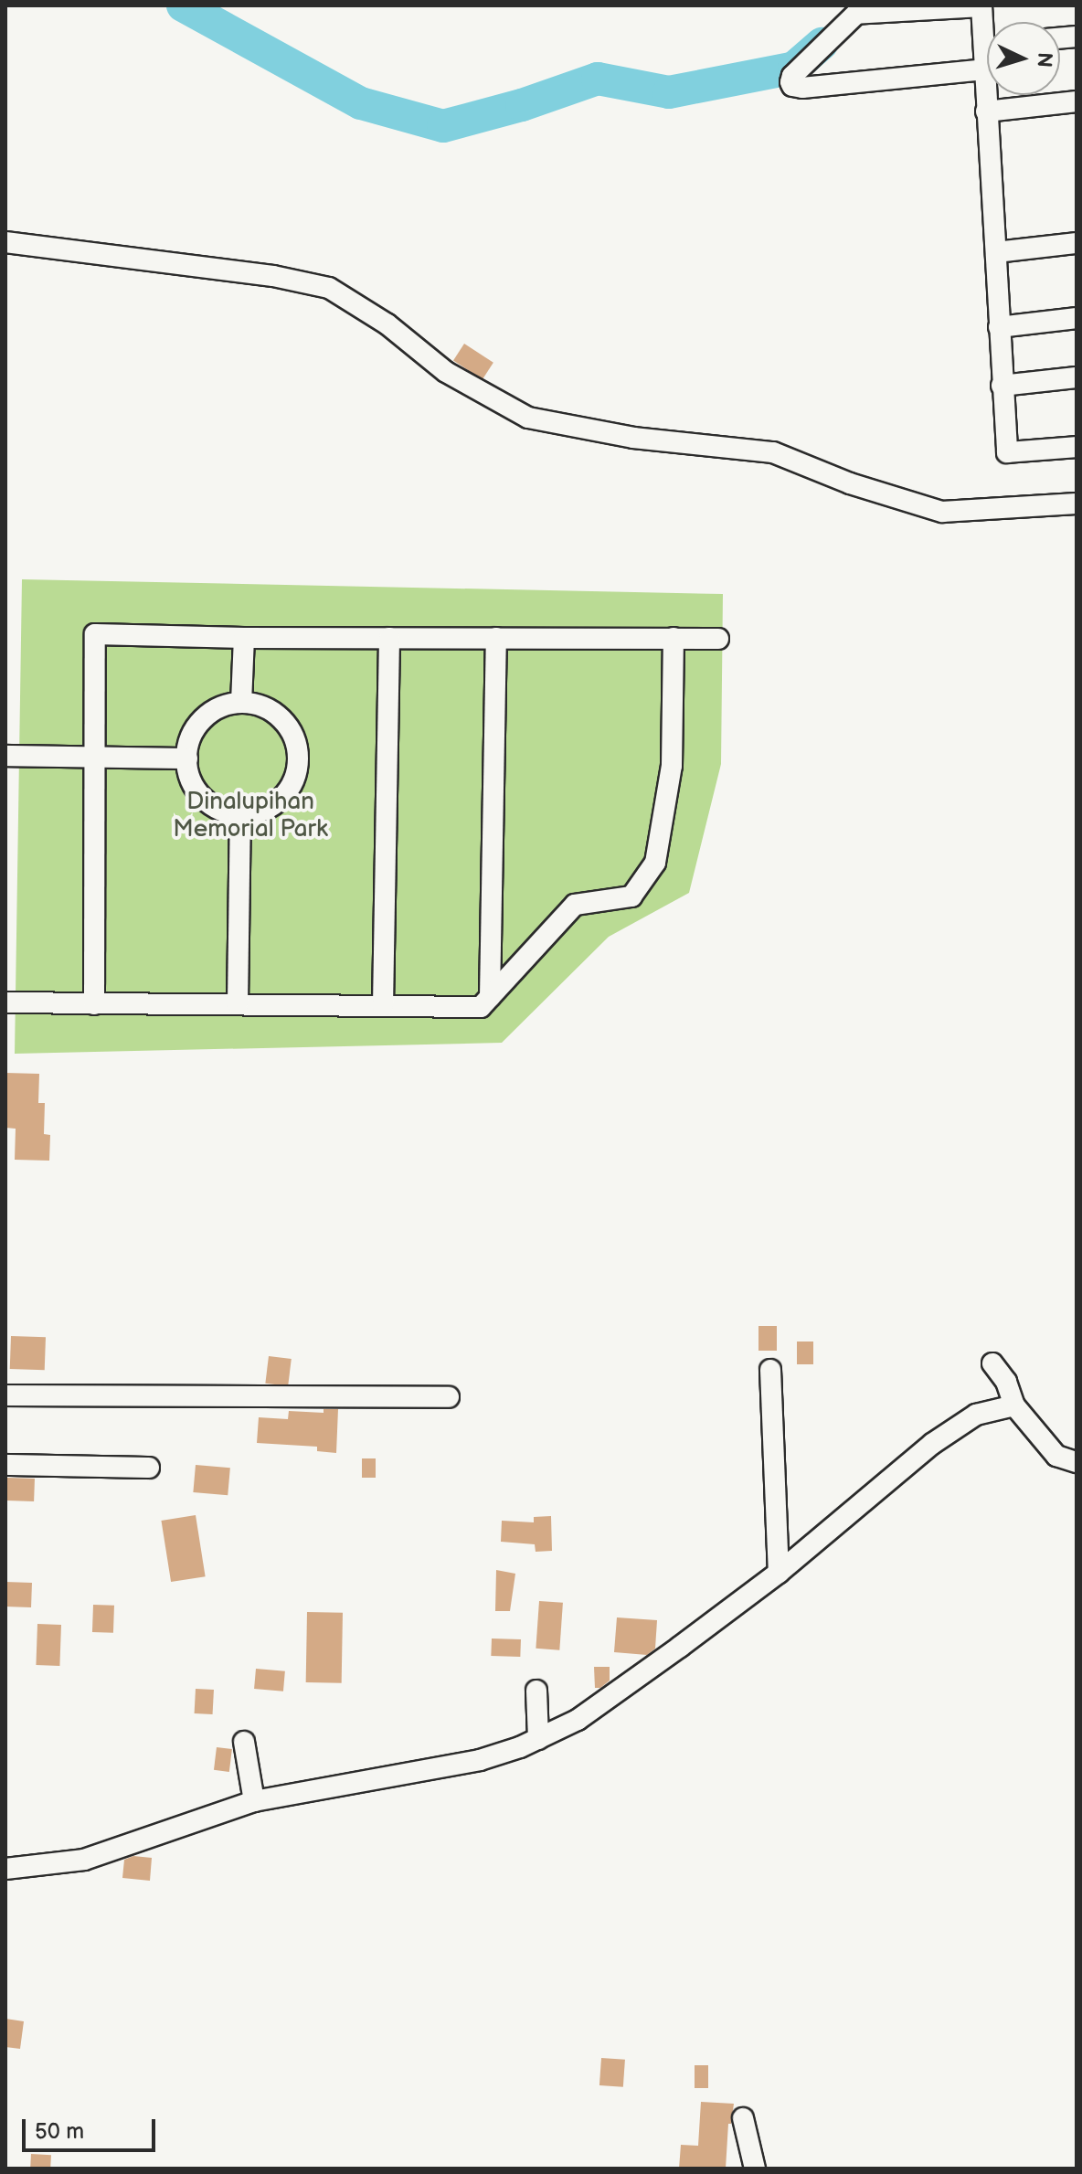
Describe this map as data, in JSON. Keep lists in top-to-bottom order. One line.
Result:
{"parks":["Dinalupihan Memorial Park"],"scale_bar":"50 m","north":"right"}
